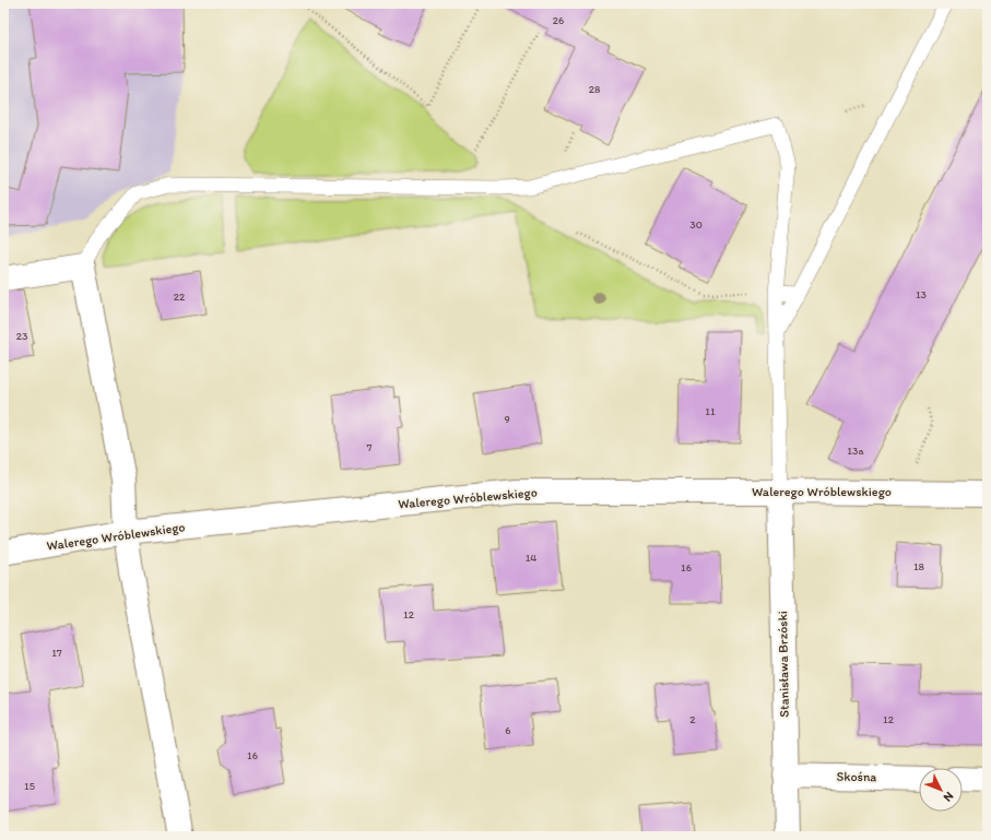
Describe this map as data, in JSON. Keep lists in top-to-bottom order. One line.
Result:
{"streets":{"street":["Walerego Wróblewskiego","Stanisława Brzóski","Skośna"]},"crossings":[["Walerego Wróblewskiego","Stanisława Brzóski"],["Stanisława Brzóski","Skośna"]],"house_numbers":["26","28","30","13","22","23","11","9","7","13a","14","18","16","12","17","2","12","6","16","15"],"north":"bottom right"}
